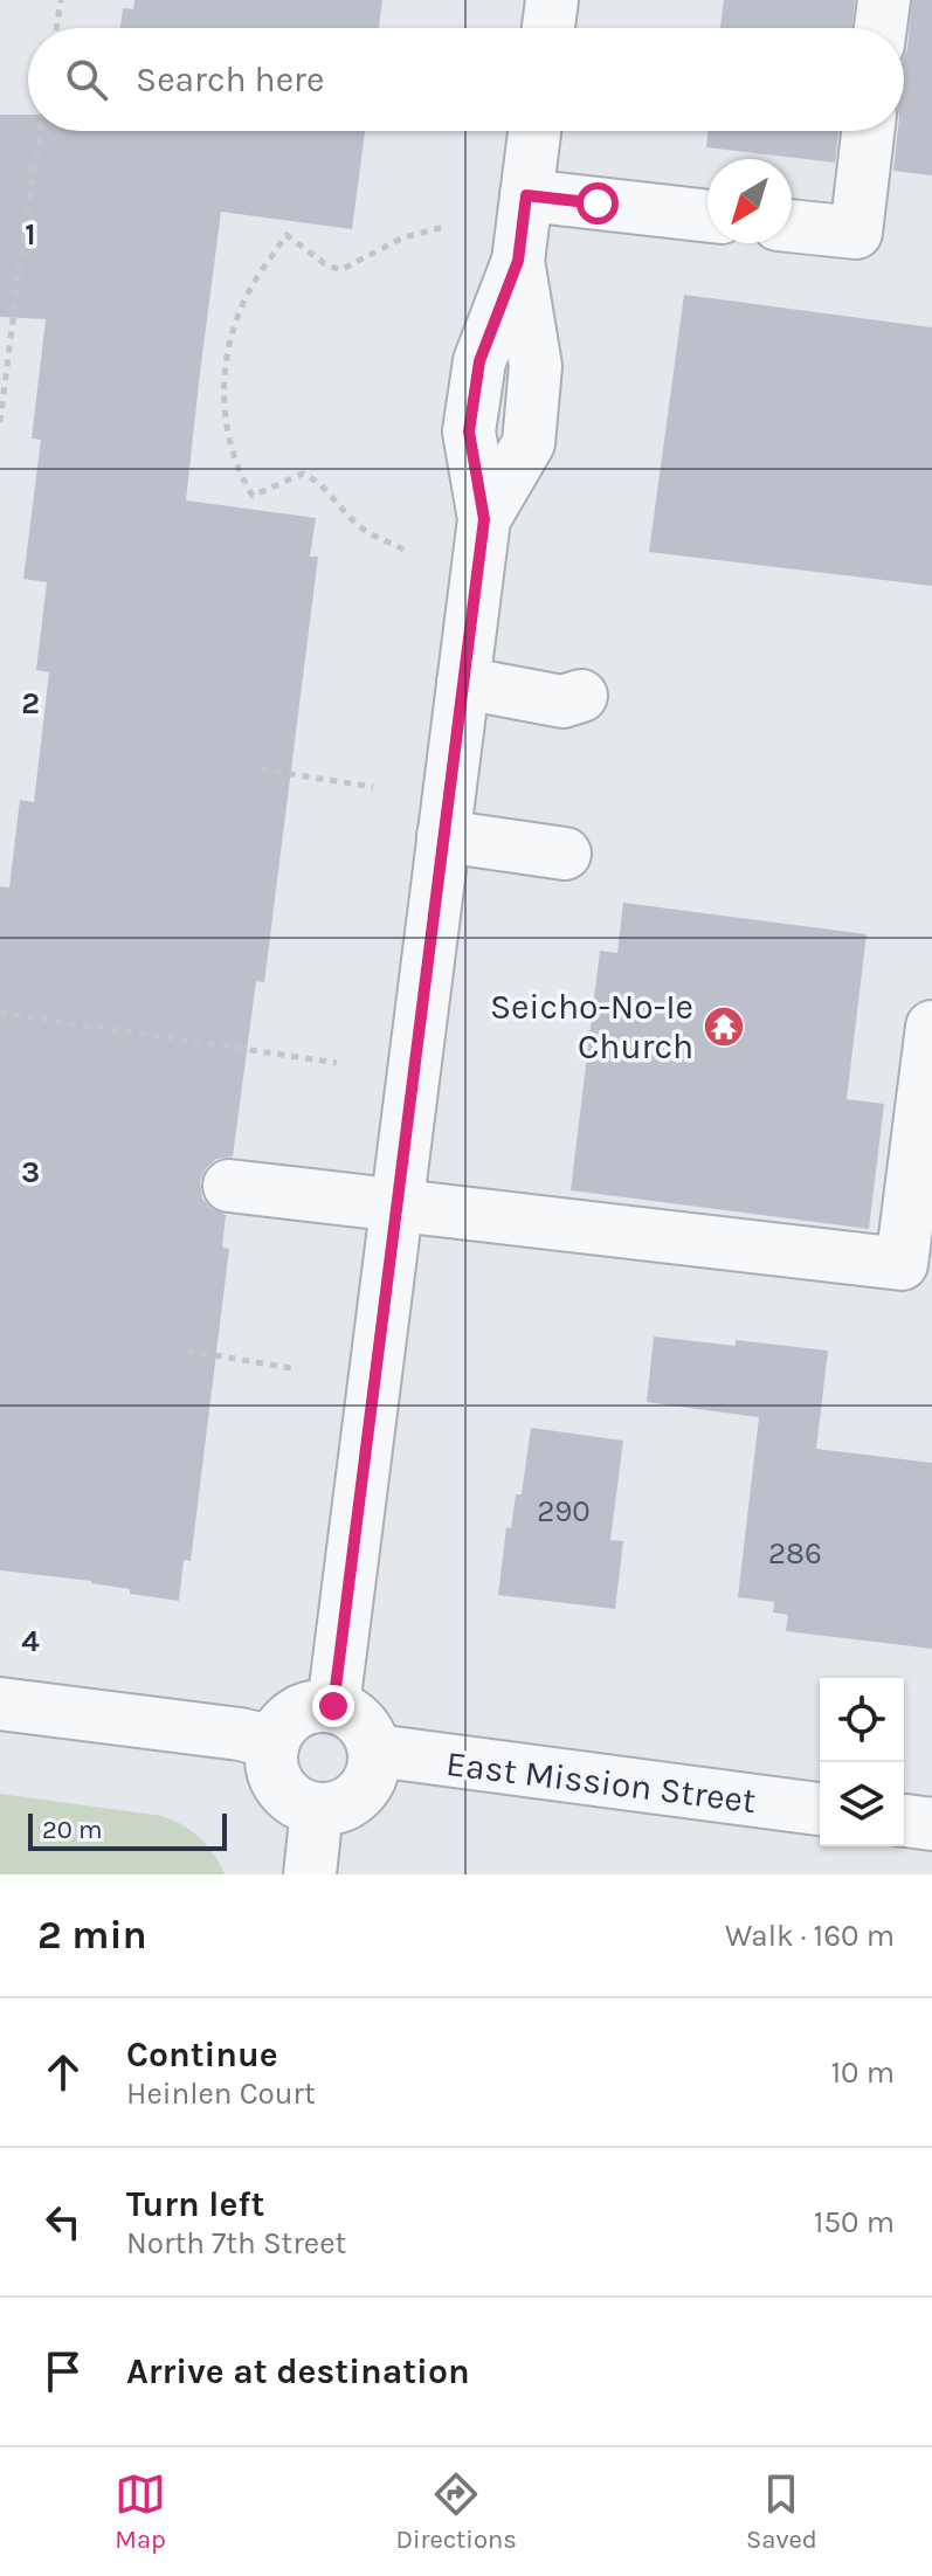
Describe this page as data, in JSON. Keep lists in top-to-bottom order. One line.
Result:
{"streets":{"street":["East Mission Street"]},"places":{"temple":["Seicho-No-Ie Church"]},"house_numbers":["290","286"],"scale_bar":"20 m","north":"bottom left","page":{"search":"Search here","scale":"20 m","heading":["2 min","Walk · 160 m"],"list":[["Continue","Heinlen Court","10 m"],["Turn left","North 7th Street","150 m"],"Arrive at destination"],"nav":["Map","Directions","Saved"]},"grid":{"rows":["1","2","3","4"]}}
